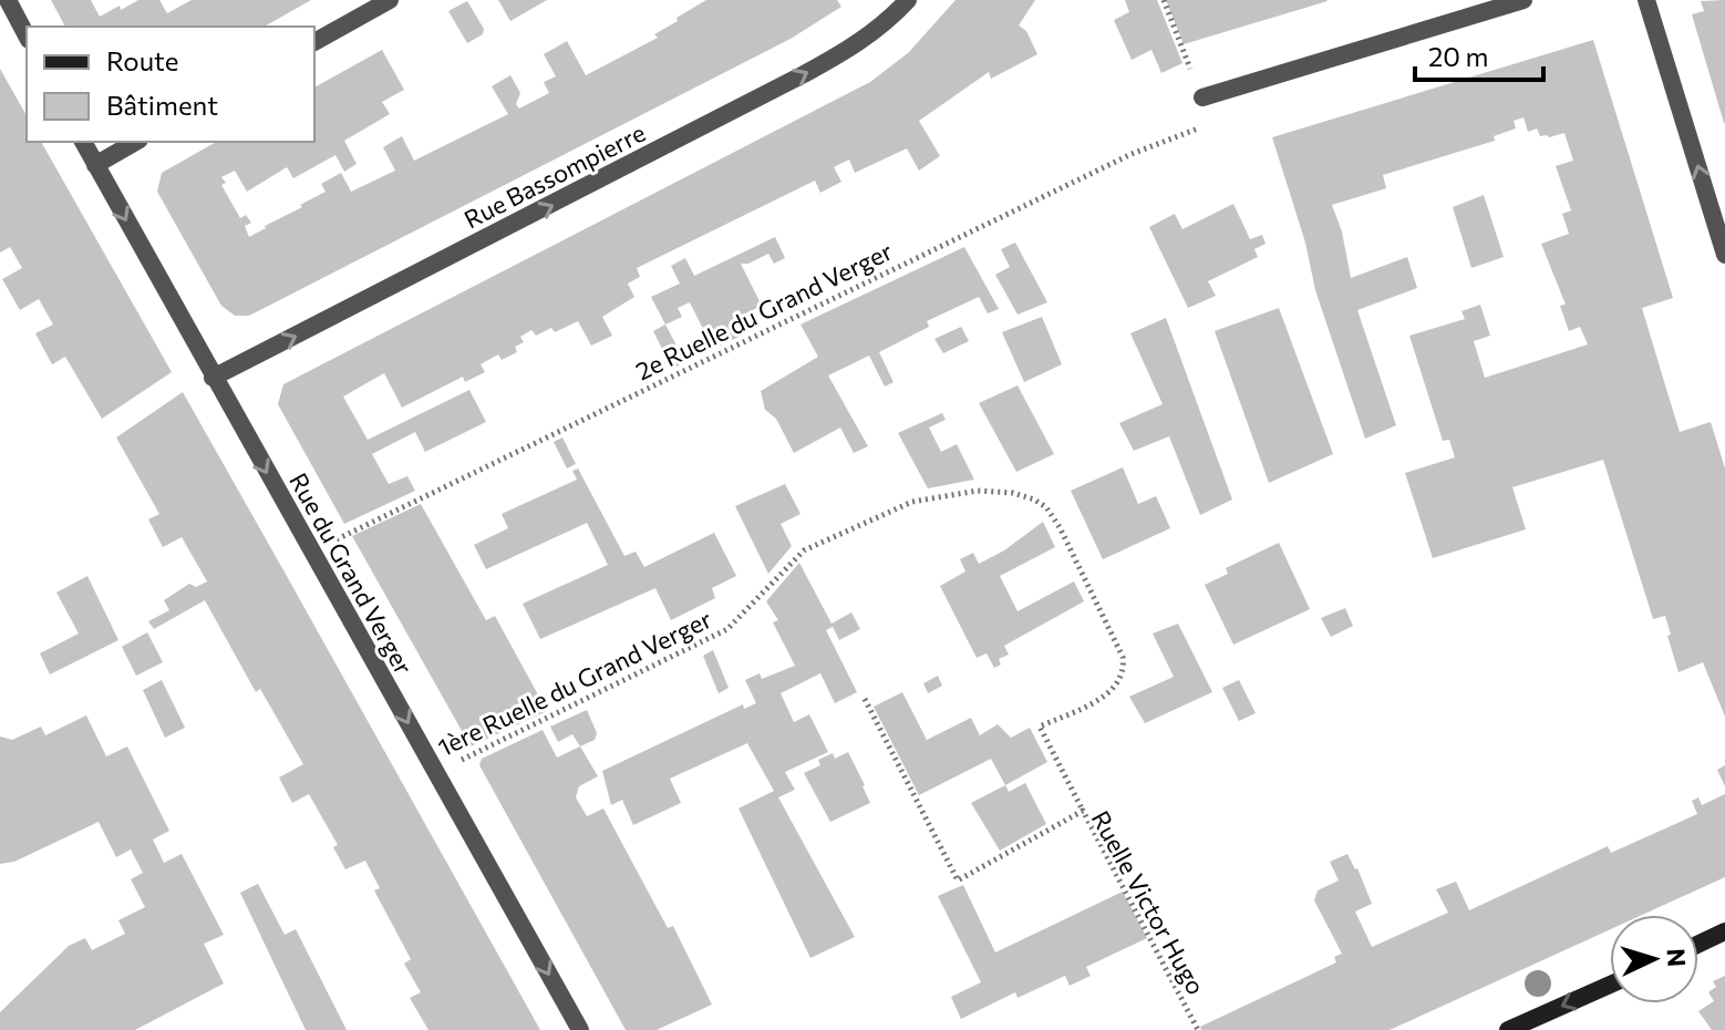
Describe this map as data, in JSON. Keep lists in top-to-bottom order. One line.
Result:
{"streets":{"street":["Rue Bassompierre","Rue du Grand Verger"],"path":["2e Ruelle du Grand Verger","1ère Ruelle du Grand Verger","Ruelle Victor Hugo"]},"crossings":[["Rue Bassompierre","Rue du Grand Verger"],["2e Ruelle du Grand Verger","Rue du Grand Verger"],["Rue du Grand Verger","1ère Ruelle du Grand Verger"],["1ère Ruelle du Grand Verger","Ruelle Victor Hugo"]],"one_way":["Rue Bassompierre","Rue du Grand Verger"],"legend":["Route","Bâtiment"],"scale_bar":"20 m","north":"right"}
